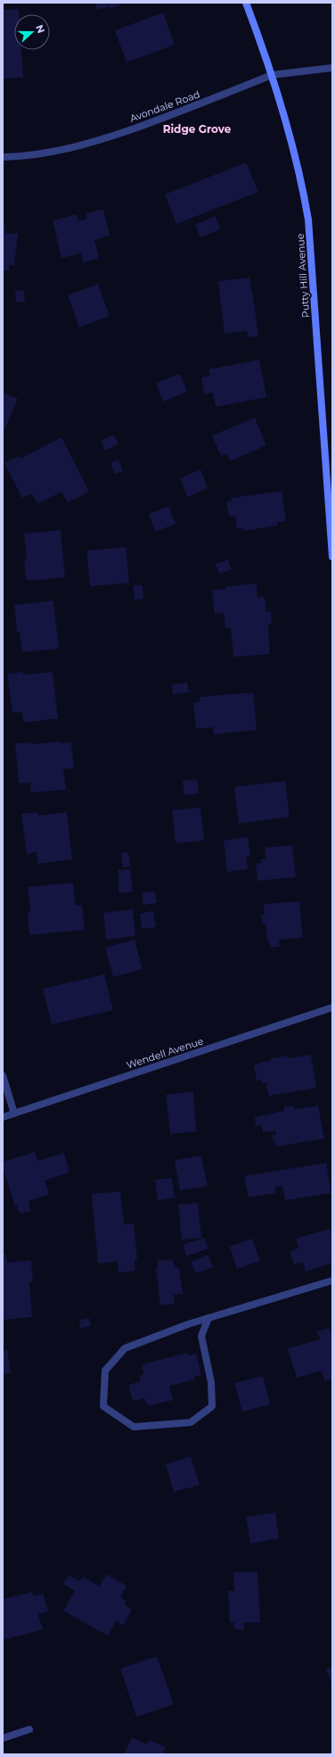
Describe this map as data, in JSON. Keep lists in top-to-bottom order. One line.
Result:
{"streets":{"main road":["Putty Hill Avenue"],"street":["Avondale Road","Wendell Avenue"]},"crossings":[["Avondale Road","Putty Hill Avenue"]],"districts":["Ridge Grove"],"north":"right"}
